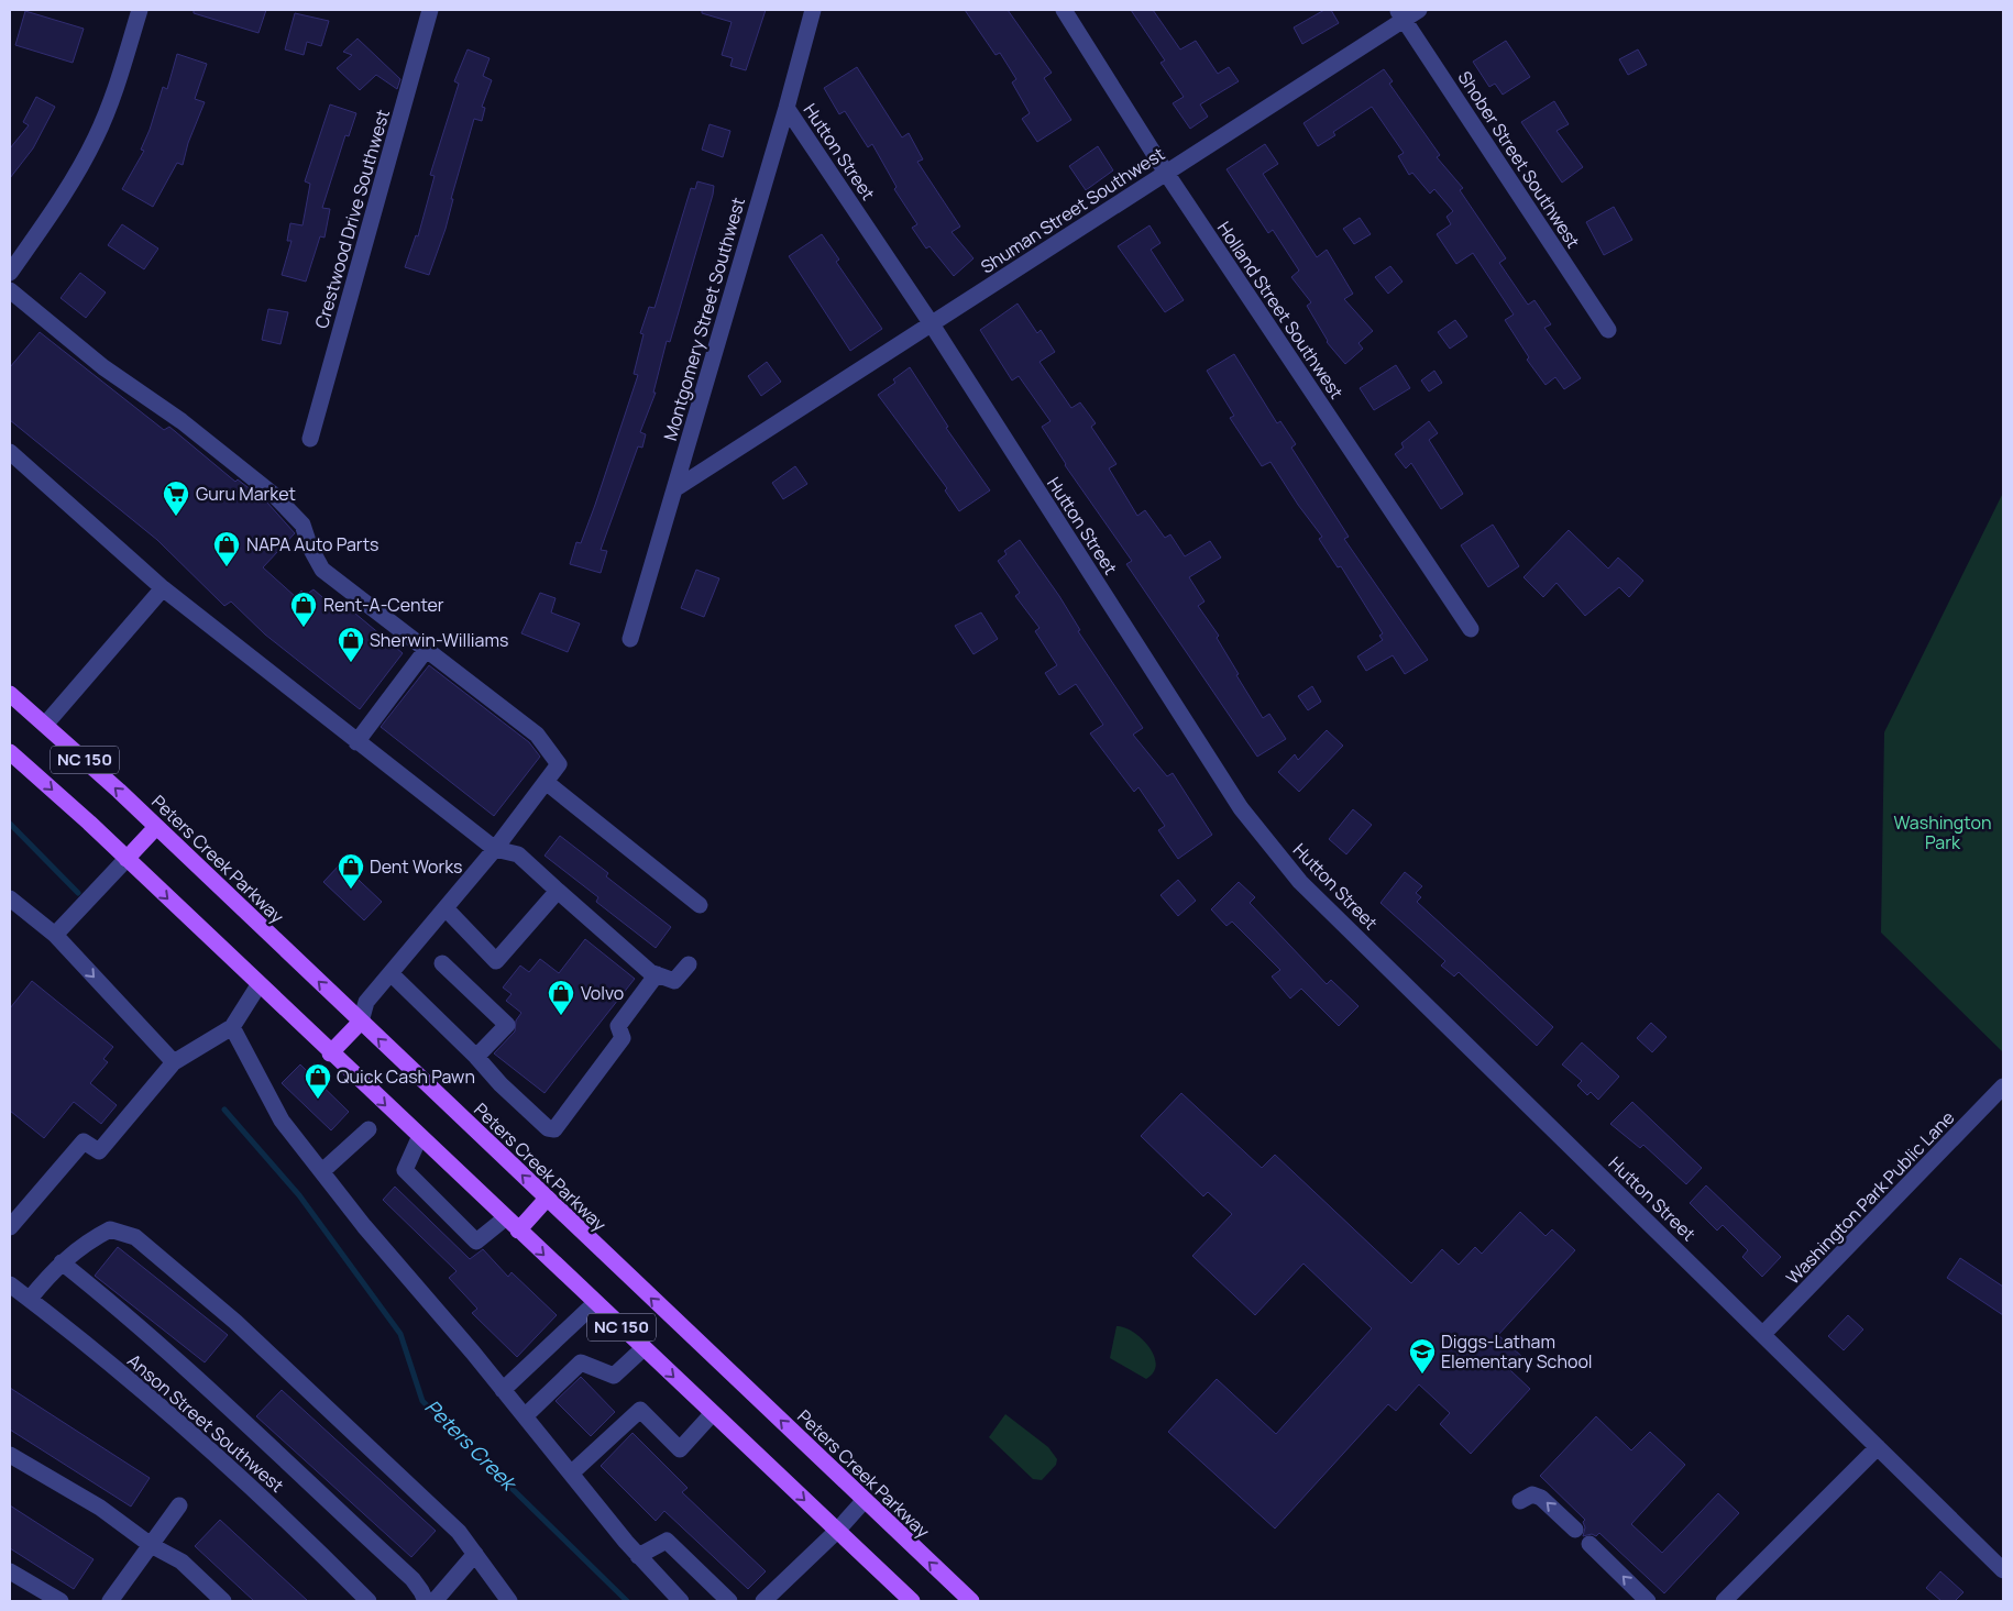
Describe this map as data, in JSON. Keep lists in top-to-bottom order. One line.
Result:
{"streets":{"main road":["NC 150","Peters Creek Parkway"],"street":["Hutton Street","Shober Street Southwest","Shuman Street Southwest","Crestwood Drive Southwest","Holland Street Southwest","Montgomery Street Southwest","Washington Park Public Lane","Anson Street Southwest"]},"crossings":[["Hutton Street","Shuman Street Southwest"],["Hutton Street","Montgomery Street Southwest"],["Hutton Street","Washington Park Public Lane"],["Shober Street Southwest","Shuman Street Southwest"],["Shuman Street Southwest","Holland Street Southwest"],["Shuman Street Southwest","Montgomery Street Southwest"]],"water":["Peters Creek"],"parks":["Washington Park"],"places":{"supermarket":["Guru Market"],"shop":["NAPA Auto Parts","Rent-A-Center","Sherwin-Williams","Dent Works","Volvo","Quick Cash Pawn"],"school or university":["Diggs-Latham Elementary School"]}}
